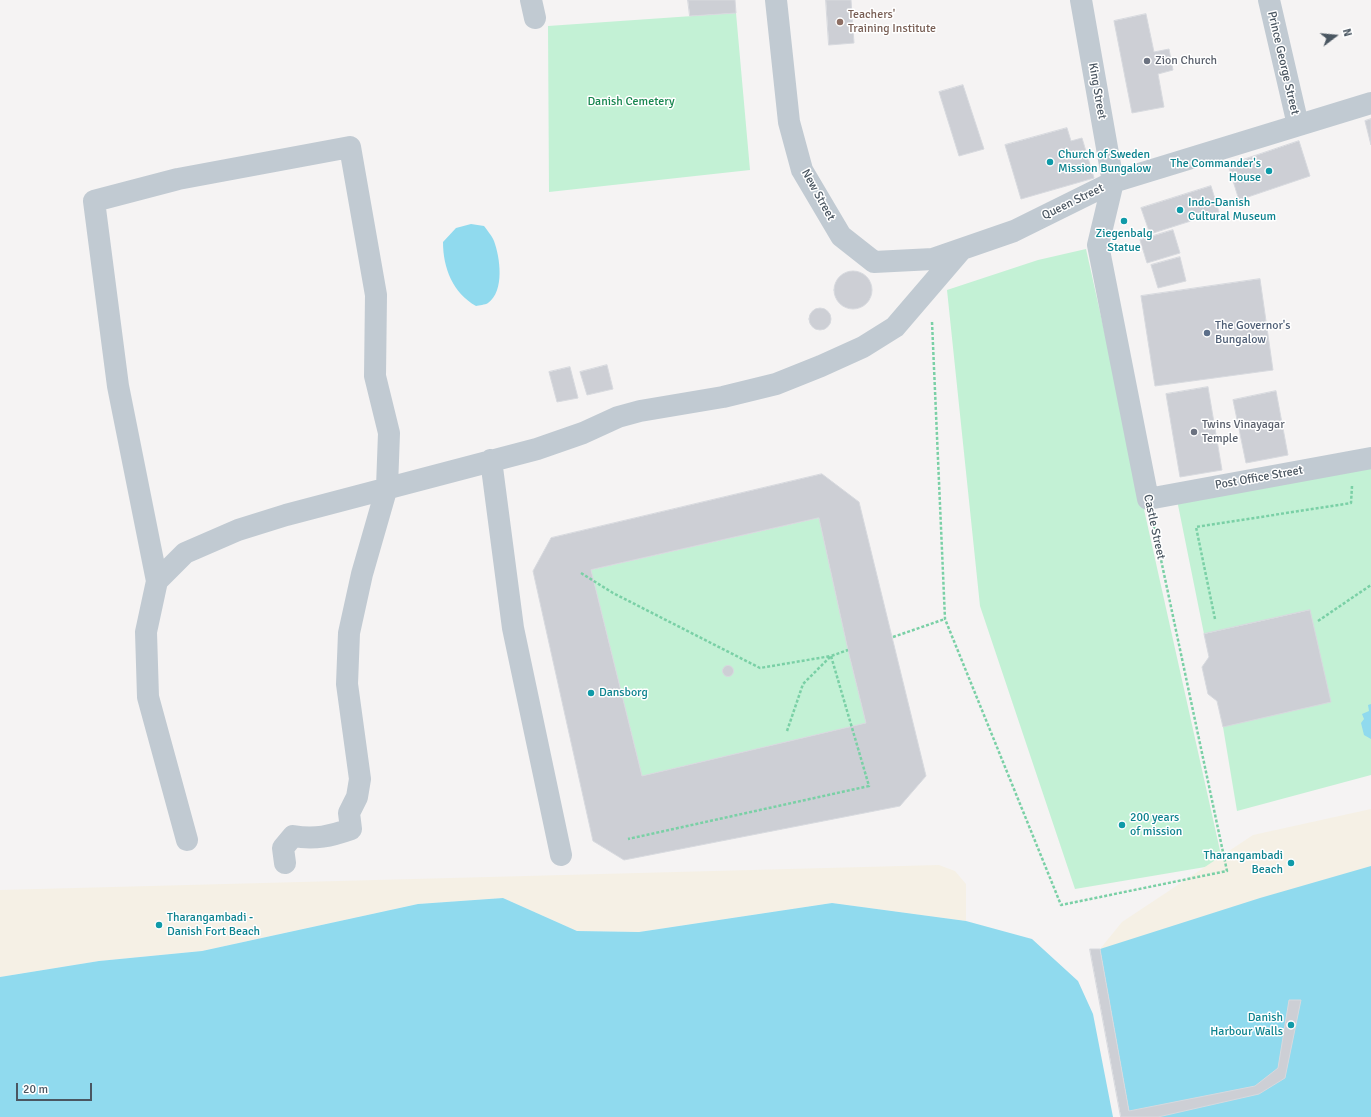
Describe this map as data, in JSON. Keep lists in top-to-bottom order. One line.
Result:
{"streets":{"street":["Prince George Street","King Street","New Street","Queen Street","Post Office Street","Castle Street"]},"crossings":[["Prince George Street","Queen Street"],["King Street","Queen Street"],["King Street","Castle Street"],["New Street","Queen Street"],["Queen Street","Castle Street"],["Post Office Street","Castle Street"]],"parks":["Danish Cemetery"],"places":["Teachers' Training Institute","Zion Church","Church of Sweden Mission Bungalow","The Commander's House","Indo-Danish Cultural Museum","Ziegenbalg Statue","The Governor's Bungalow","Twins Vinayagar Temple","Dansborg","200 years of mission","Tharangambadi Beach","Tharangambadi - Danish Fort Beach","Danish Harbour Walls"],"scale_bar":"20 m","north":"right"}
